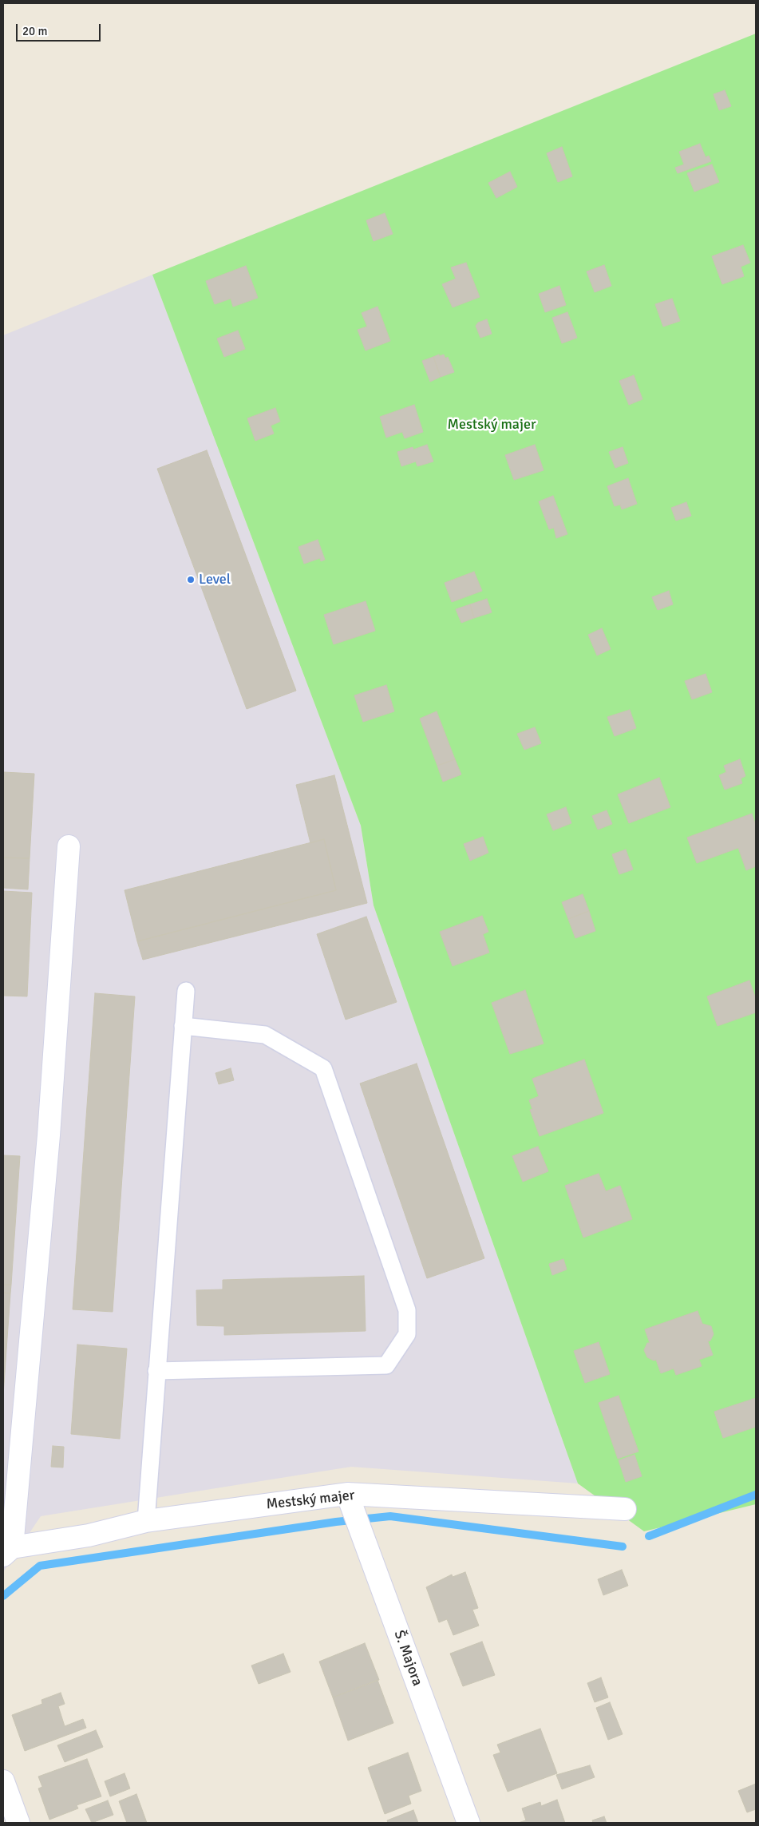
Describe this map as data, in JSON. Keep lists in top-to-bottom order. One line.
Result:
{"streets":{"street":["Mestský majer","Š. Majora"]},"crossings":[["Mestský majer","Š. Majora"]],"parks":["Mestský majer"],"places":["Level"],"scale_bar":"20 m"}
